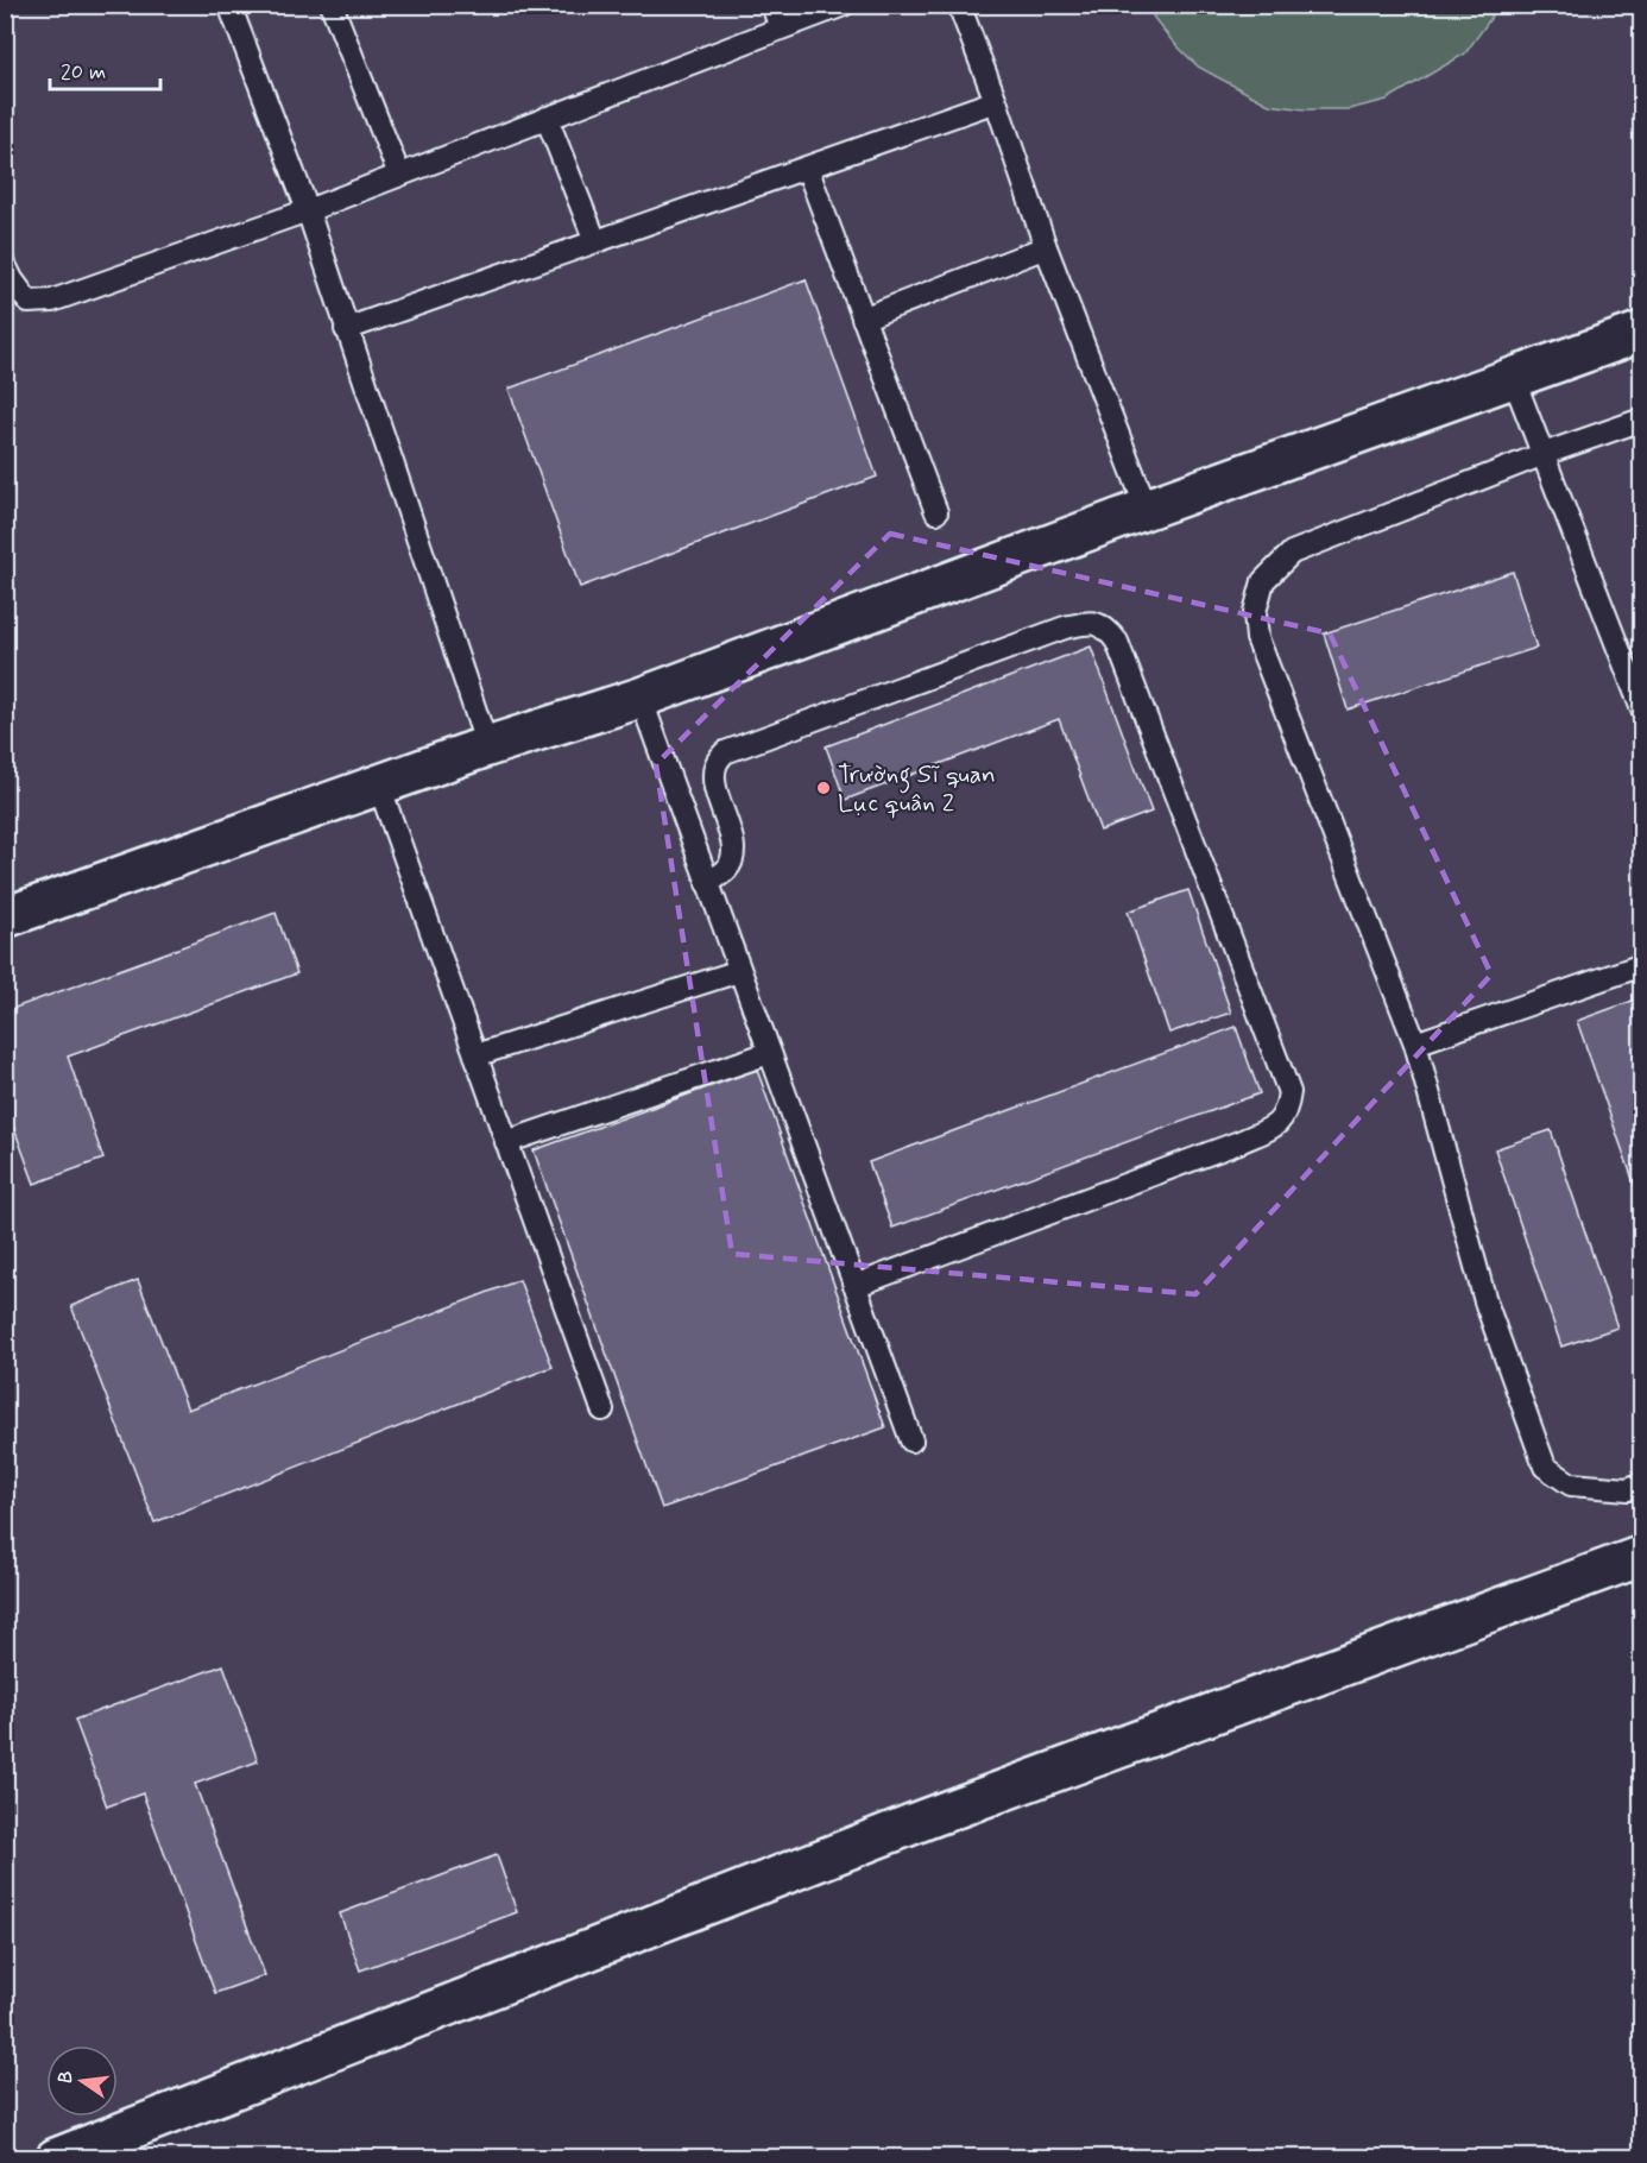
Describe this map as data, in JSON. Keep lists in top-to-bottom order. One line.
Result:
{"places":["Trường Sĩ quan Lục quân 2"],"scale_bar":"20 m","north":"left"}
